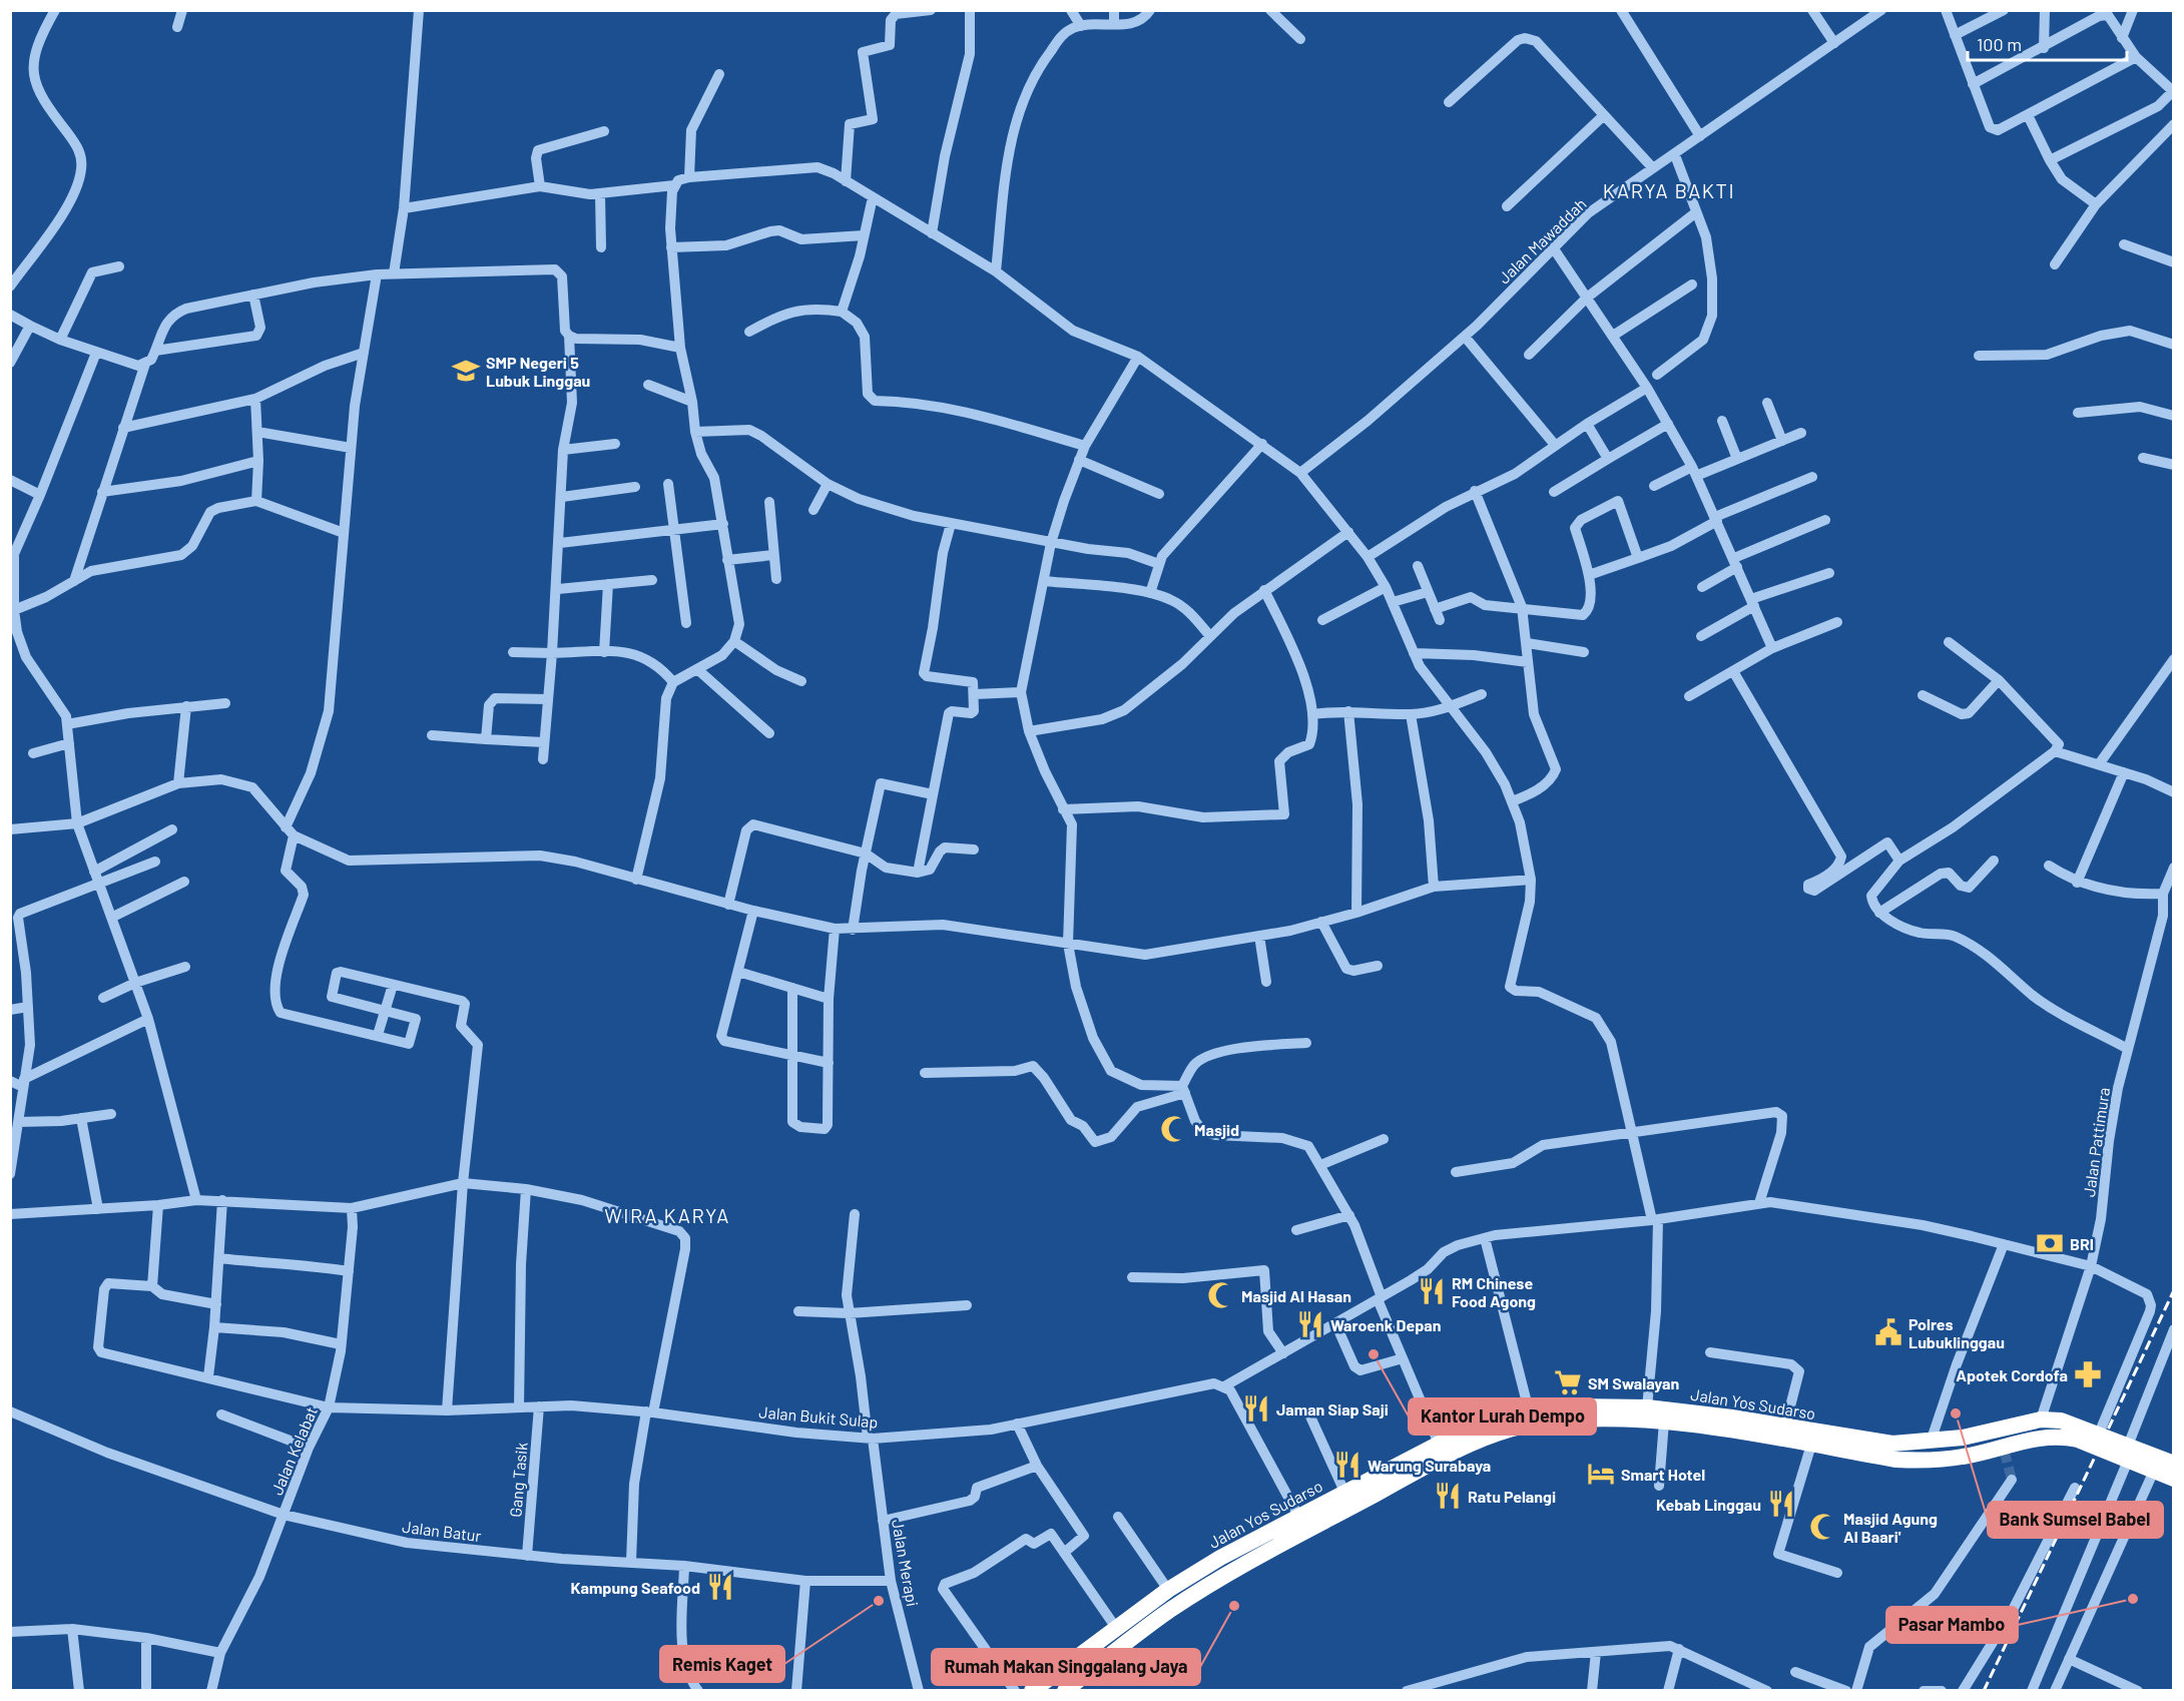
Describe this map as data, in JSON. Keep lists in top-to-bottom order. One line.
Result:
{"streets":{"highway":["Jalan Yos Sudarso"],"street":["Jalan Mawaddah","Jalan Pattimura","Jalan Bukit Sulap","Jalan Kelabat","Gang Tasik","Jalan Batur","Jalan Merapi"]},"crossings":[["Jalan Pattimura","Jalan Yos Sudarso"],["Jalan Bukit Sulap","Jalan Kelabat"],["Jalan Bukit Sulap","Gang Tasik"],["Jalan Bukit Sulap","Jalan Merapi"],["Jalan Kelabat","Jalan Batur"],["Gang Tasik","Jalan Batur"],["Jalan Batur","Jalan Merapi"]],"districts":["KARYA BAKTI","WIRA KARYA"],"places":{"school or university":["SMP Negeri 5 Lubuk Linggau"],"mosque":["Masjid","Masjid Al Hasan","Masjid Agung Al Baari'"],"bank":["BRI"],"restaurant":["RM Chinese Food Agong","Waroenk Depan","Jaman Siap Saji","Warung Surabaya","Ratu Pelangi","Kebab Linggau","Kampung Seafood"],"public building":["Polres Lubuklinggau"],"other":["Kantor Lurah Dempo","Bank Sumsel Babel","Pasar Mambo","Remis Kaget","Rumah Makan Singgalang Jaya"],"pharmacy":["Apotek Cordofa"],"supermarket":["SM Swalayan"],"hotel":["Smart Hotel"]},"scale_bar":"100 m"}
